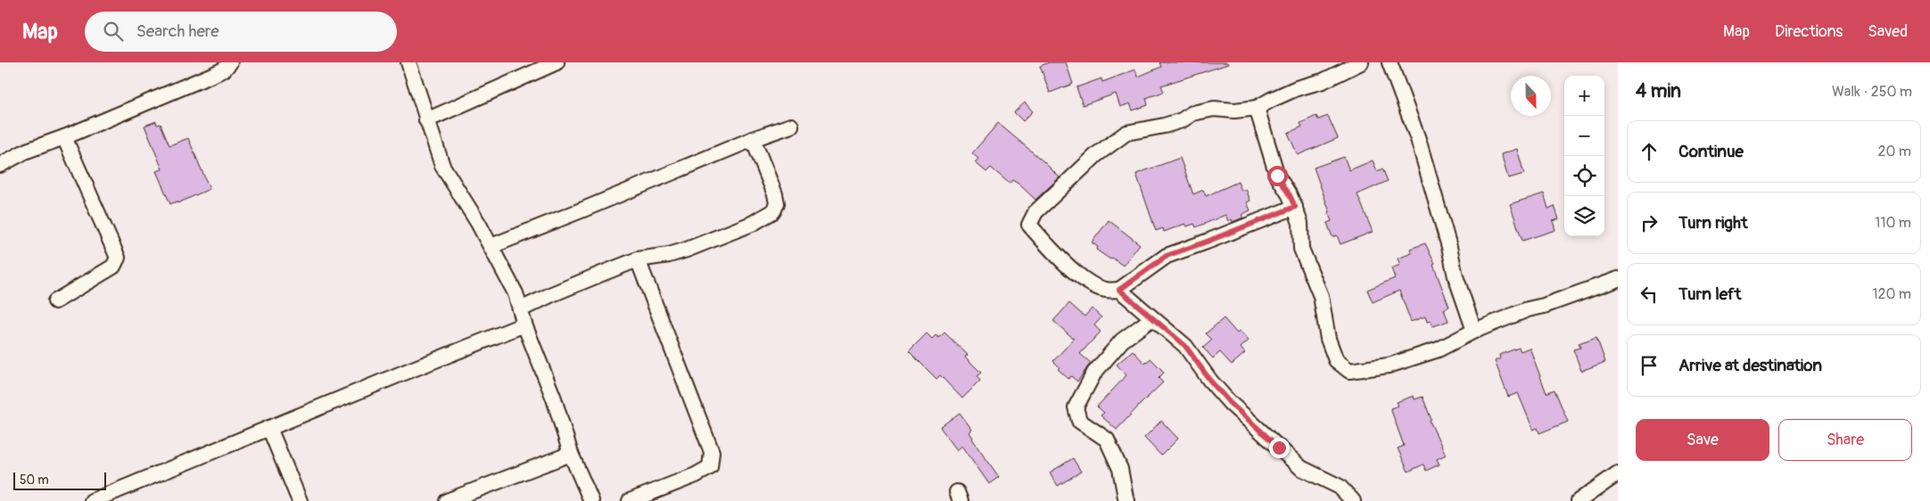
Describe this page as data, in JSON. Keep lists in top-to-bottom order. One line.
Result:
{"scale_bar":"50 m","north":"bottom","page":{"header":"Map","search":"Search here","nav":["Map","Directions","Saved"],"heading":["4 min","Walk · 250 m"],"map_buttons":["+","−"],"list":[["Continue","20 m"],["Turn right","110 m"],["Turn left","120 m"],"Arrive at destination"],"buttons":["Save","Share"],"scale":"50 m"}}
